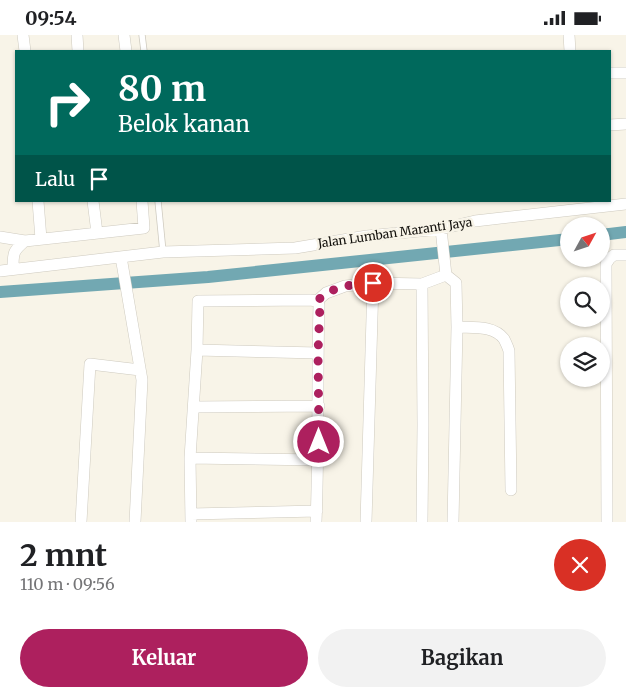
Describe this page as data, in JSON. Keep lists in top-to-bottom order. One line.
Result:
{"streets":{"street":["Jalan Lumban Maranti Jaya"]},"north":"top right","page":{"status":"09:54","turn":["80 m","Belok kanan"],"then":"Lalu","heading":["2 mnt","110 m · 09:56"],"buttons":["Keluar","Bagikan"]}}
